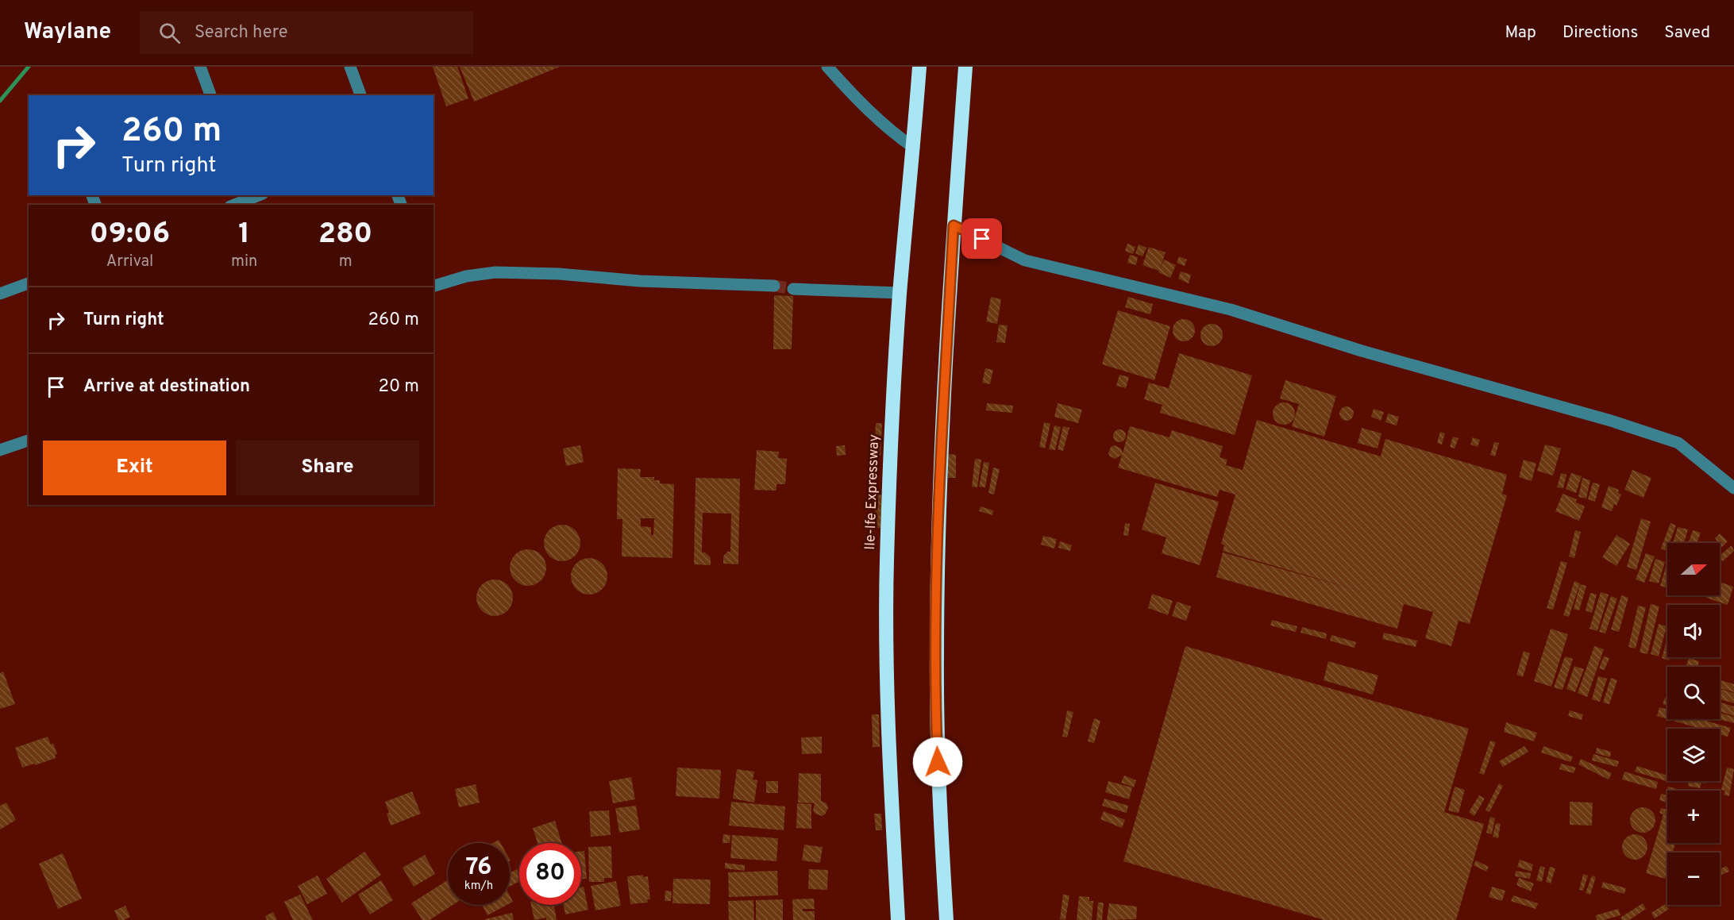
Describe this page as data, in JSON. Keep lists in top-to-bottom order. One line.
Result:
{"streets":{"highway":["Ile-Ife Expressway"]},"north":"right","page":{"header":"Waylane","search":"Search here","nav":["Map","Directions","Saved"],"turn":["260 m","Turn right"],"eta":["09:06","Arrival","1","min","280","m"],"list":[{"name":"Turn right","value":"260 m"},{"name":"Arrive at destination","value":"20 m"}],"buttons":["Exit","Share"],"map_buttons":["+","−"],"speed":"76 km/h","limit":"80"}}
